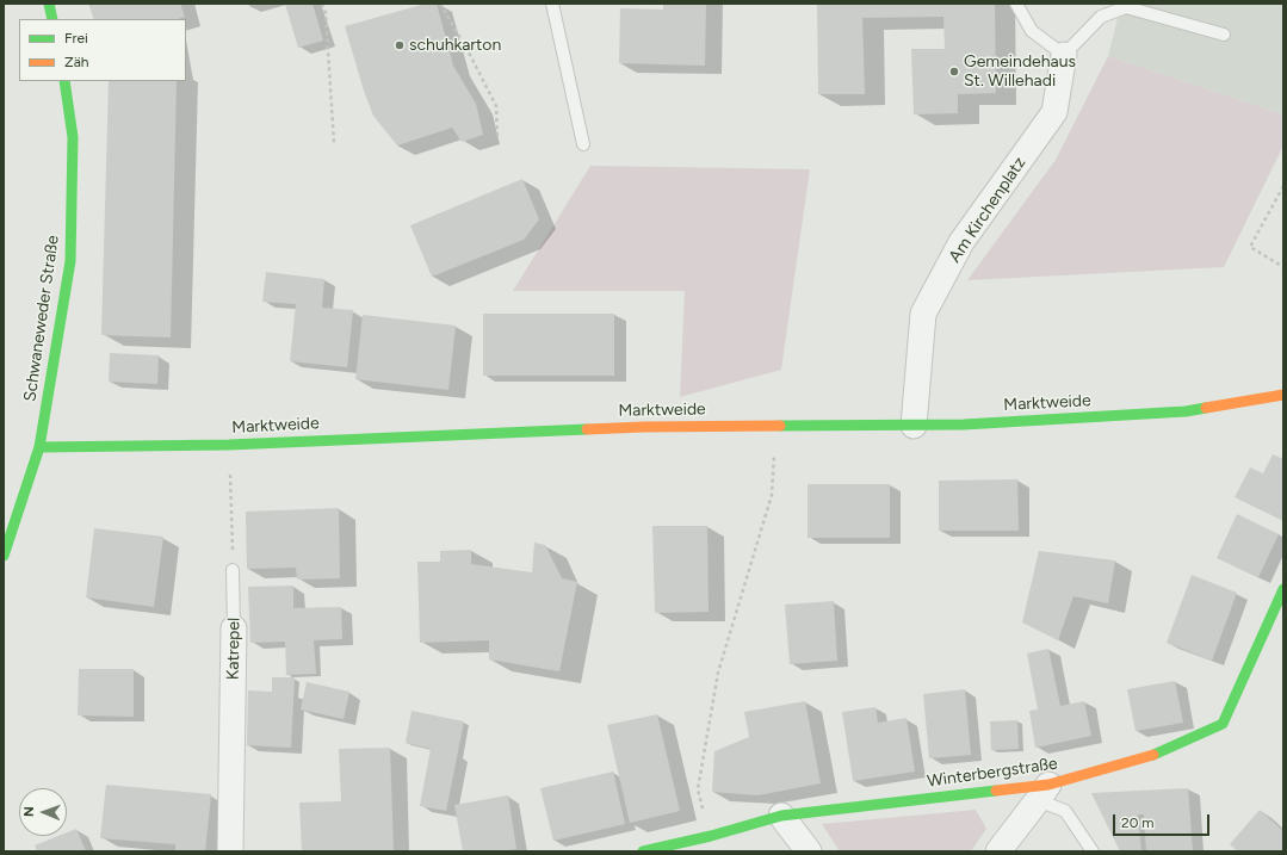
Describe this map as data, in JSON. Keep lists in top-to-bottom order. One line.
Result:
{"streets":{"street":["Am Kirchenplatz","Schwaneweder Straße","Marktweide","Katrepel","Winterbergstraße"]},"crossings":[["Am Kirchenplatz","Marktweide"],["Schwaneweder Straße","Marktweide"]],"places":["schuhkarton","Gemeindehaus St. Willehadi"],"legend":["Frei","Zäh"],"scale_bar":"20 m","north":"left"}
